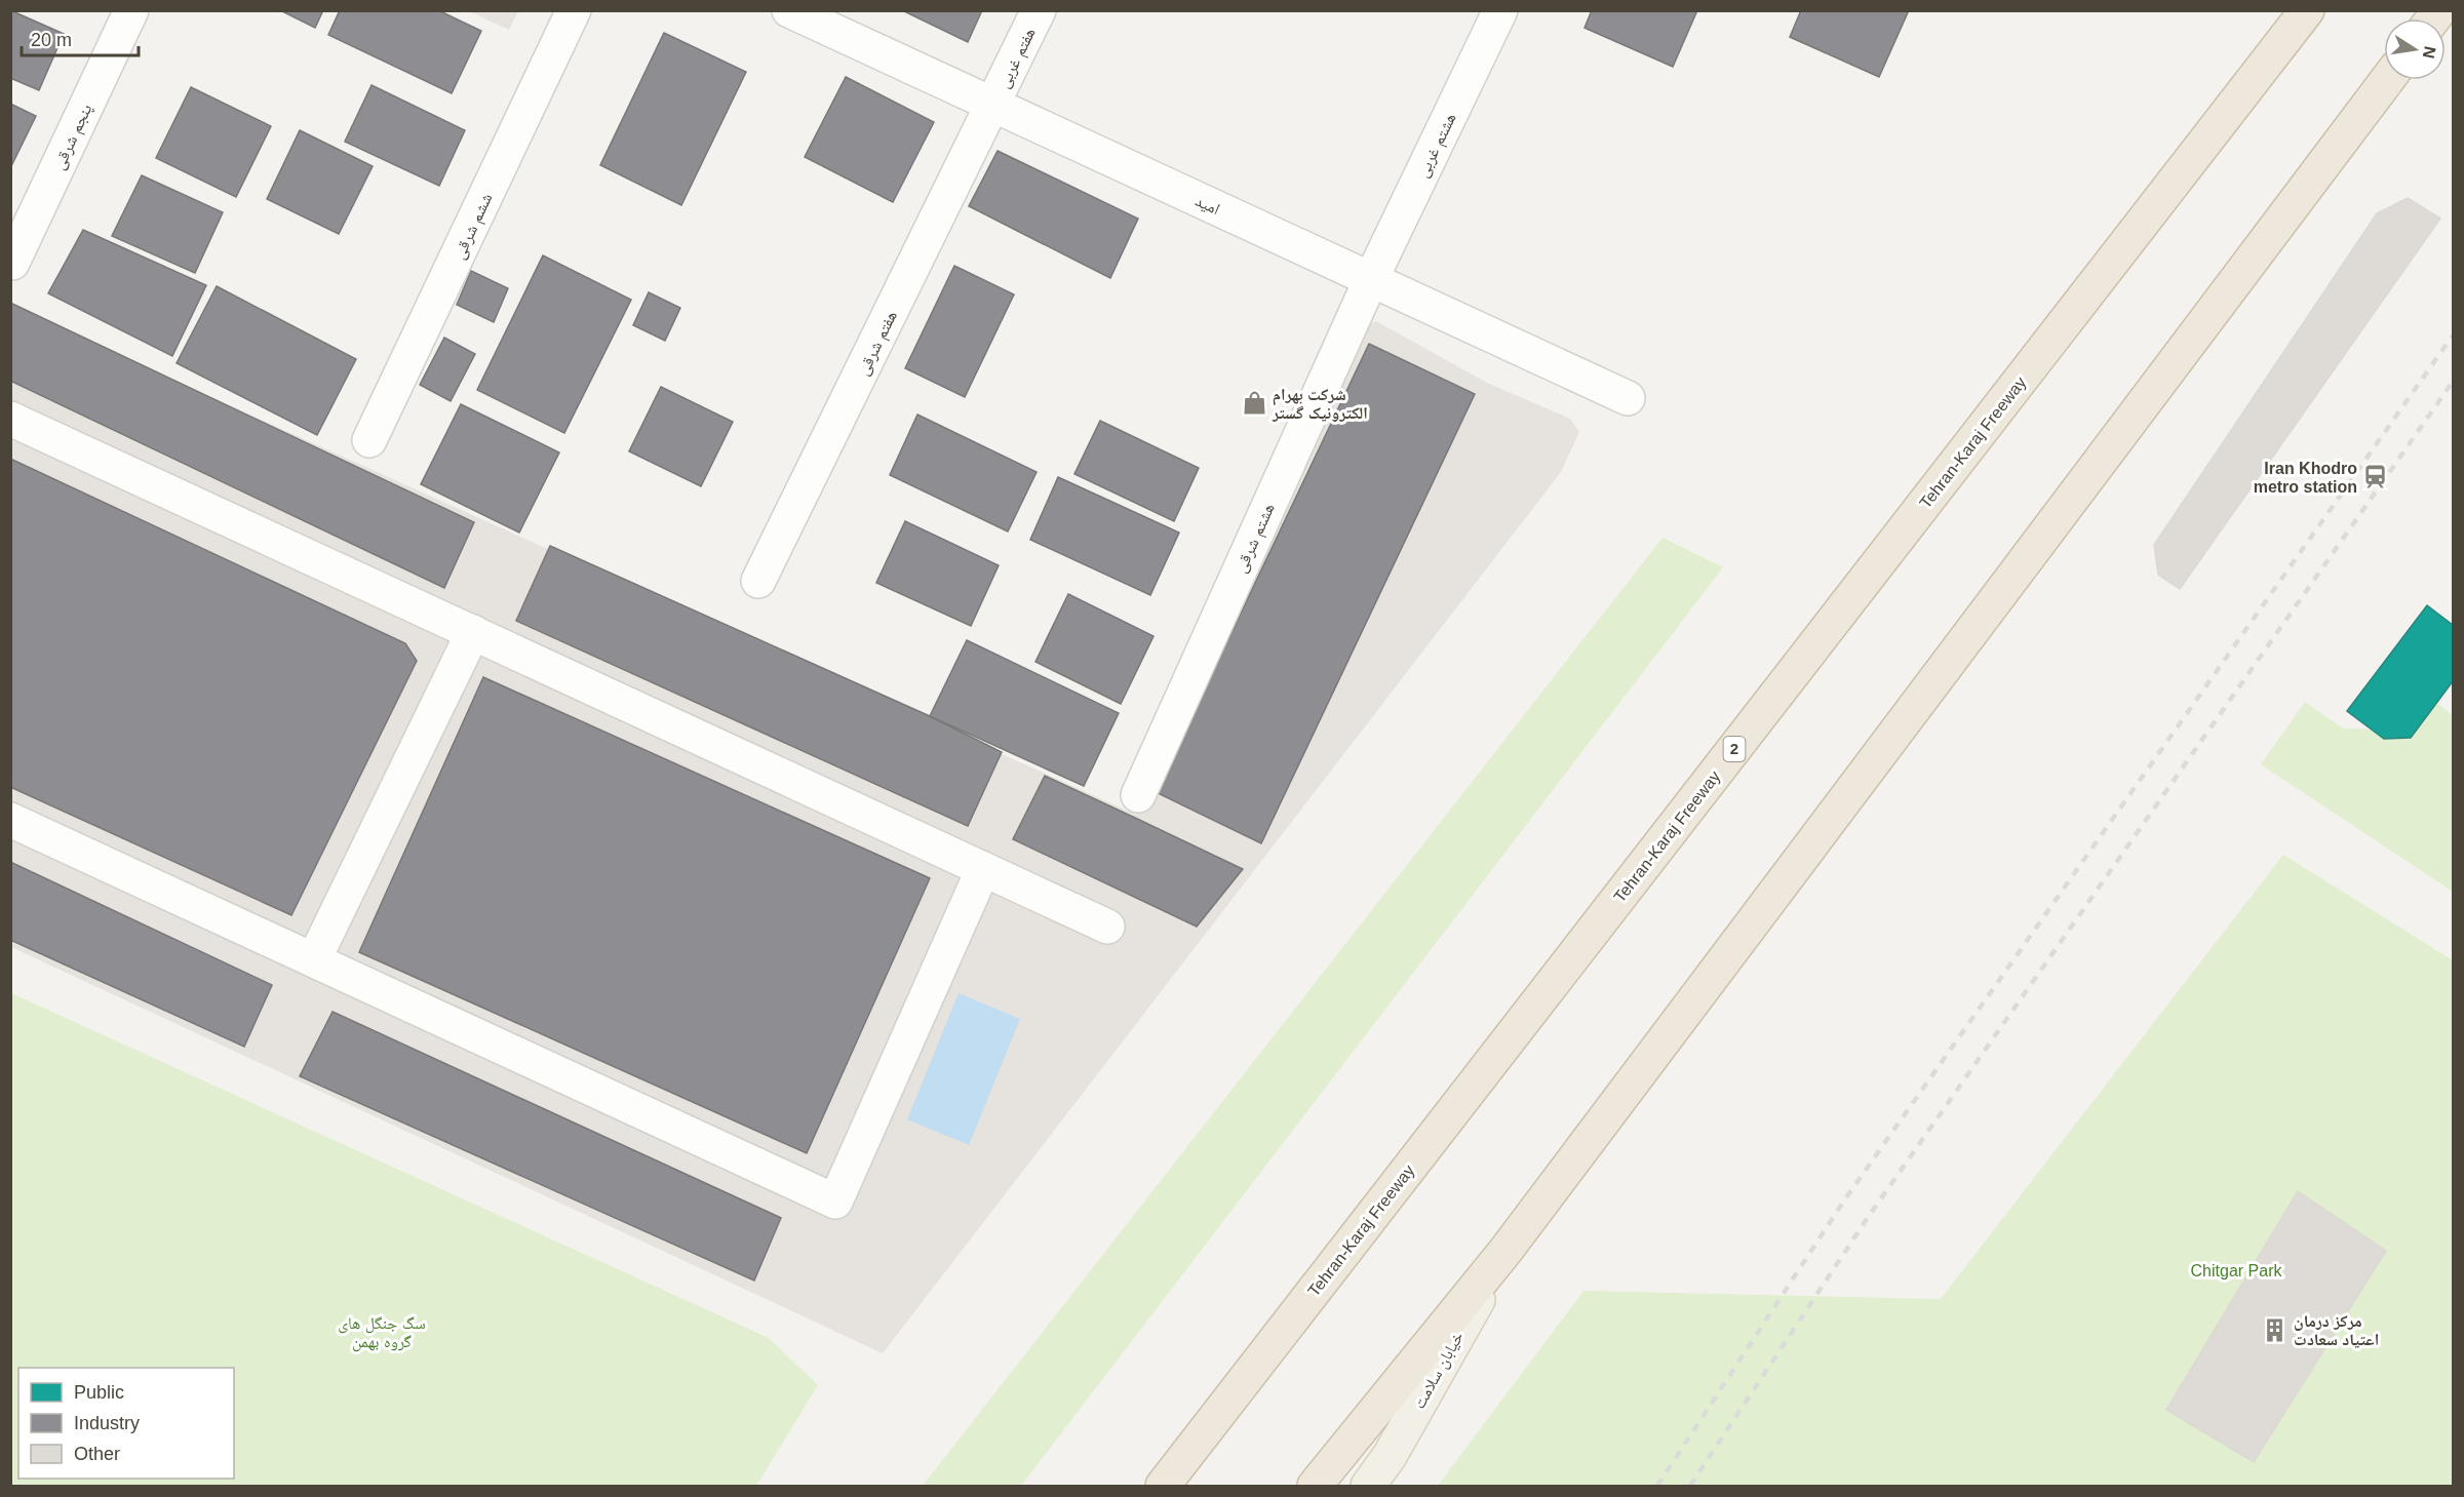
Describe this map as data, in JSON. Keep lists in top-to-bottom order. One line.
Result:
{"streets":{"highway":["Tehran-Karaj Freeway","2"],"main road":["خیابان سلامت"],"lane":["هفتم غربی","پنجم شرقی","هشتم غربی","امید","ششم شرقی","هفتم شرقی","هشتم شرقی"]},"crossings":[["هفتم غربی","امید"],["هفتم غربی","هفتم شرقی"],["هشتم غربی","امید"],["هشتم غربی","هشتم شرقی"],["امید","هفتم شرقی"],["امید","هشتم شرقی"]],"parks":["Chitgar Park","سگ جنگل های گروه بهمن"],"places":{"shop":["شرکت بهرام الکترونیک گستر"],"station":["Iran Khodro metro station"],"building":["مرکز درمان اعتیاد سعادت"]},"legend":["Public","Industry","Other"],"scale_bar":"20 m","north":"right"}
